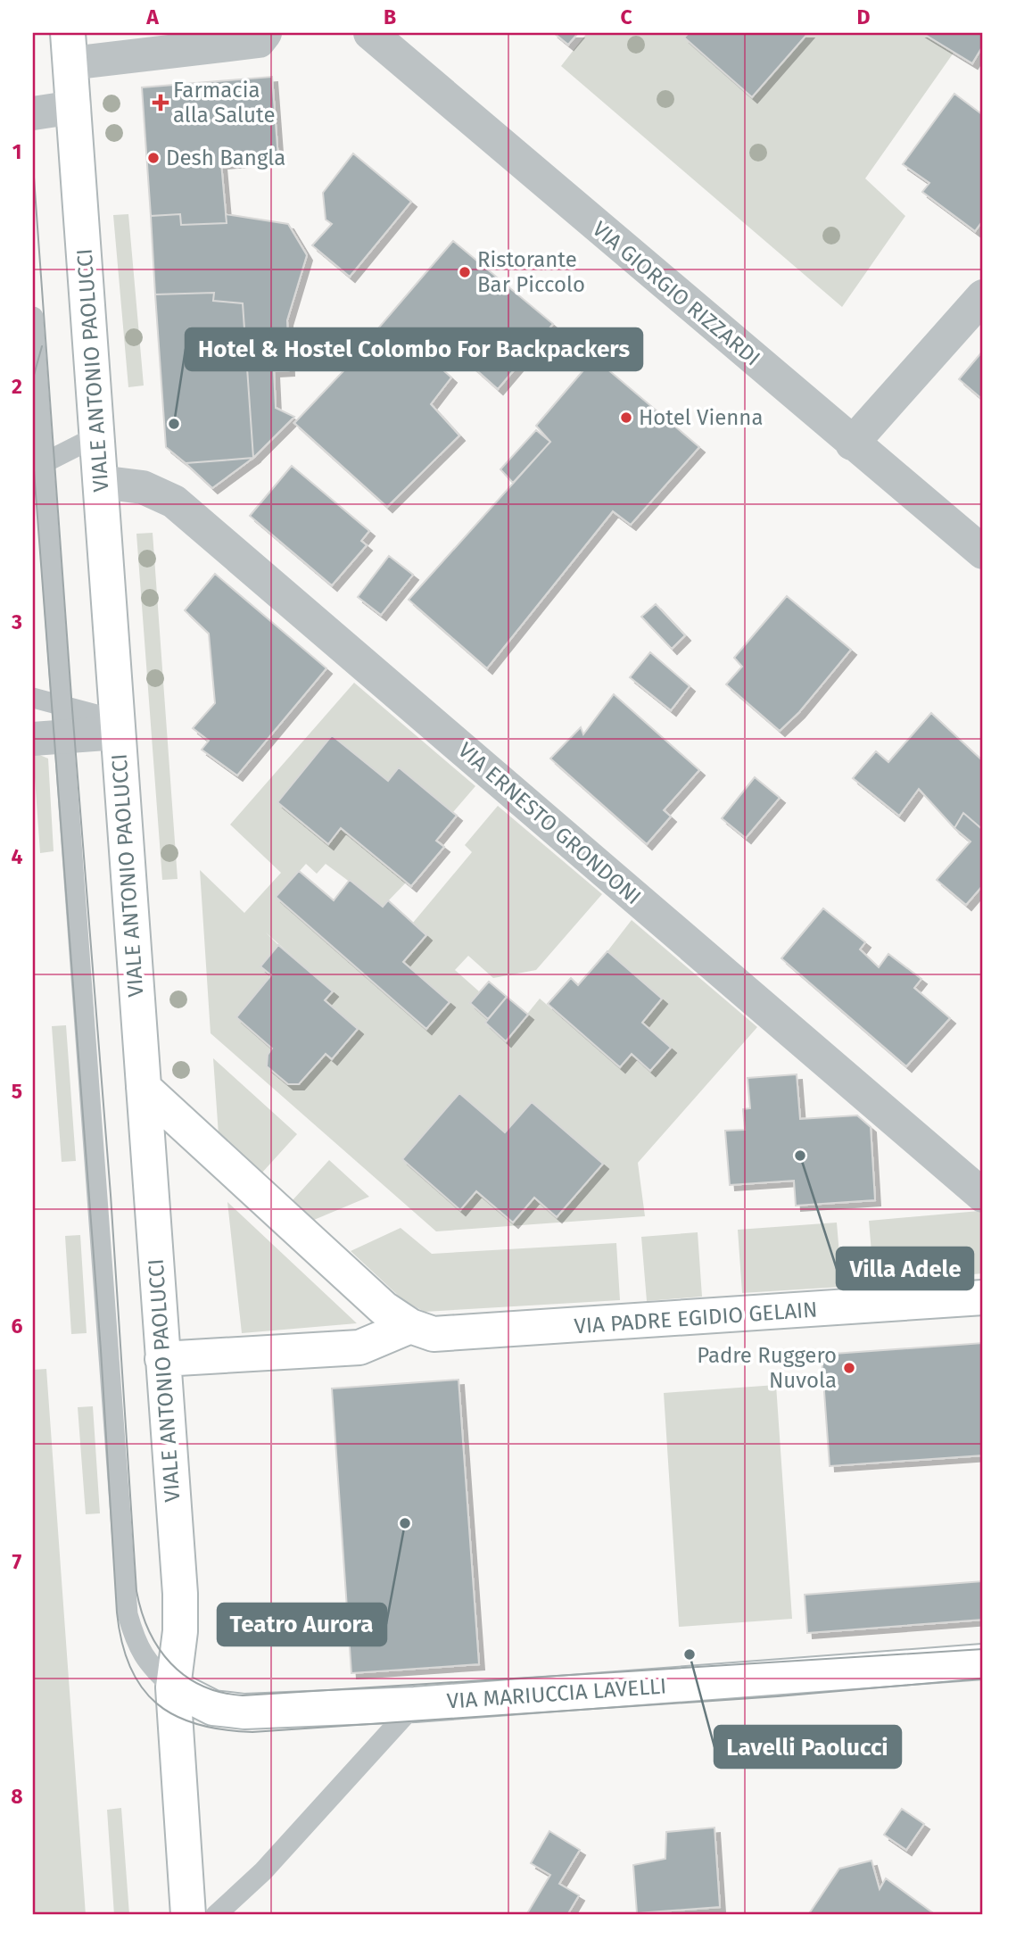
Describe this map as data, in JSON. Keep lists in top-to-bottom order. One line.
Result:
{"streets":{"street":["VIA GIORGIO RIZZARDI","VIALE ANTONIO PAOLUCCI","VIA ERNESTO GRONDONI","VIA PADRE EGIDIO GELAIN","VIA MARIUCCIA LAVELLI"]},"crossings":[["VIALE ANTONIO PAOLUCCI","VIA ERNESTO GRONDONI"],["VIALE ANTONIO PAOLUCCI","VIA PADRE EGIDIO GELAIN"],["VIALE ANTONIO PAOLUCCI","VIA MARIUCCIA LAVELLI"]],"places":{"health":["Farmacia alla Salute"],"other":["Desh Bangla","Ristorante Bar Piccolo","Hotel Vienna","Hotel & Hostel Colombo For Backpackers","Villa Adele","Padre Ruggero Nuvola","Teatro Aurora","Lavelli Paolucci"]},"grid":{"columns":["A","B","C","D"],"rows":["1","2","3","4","5","6","7","8"]}}
